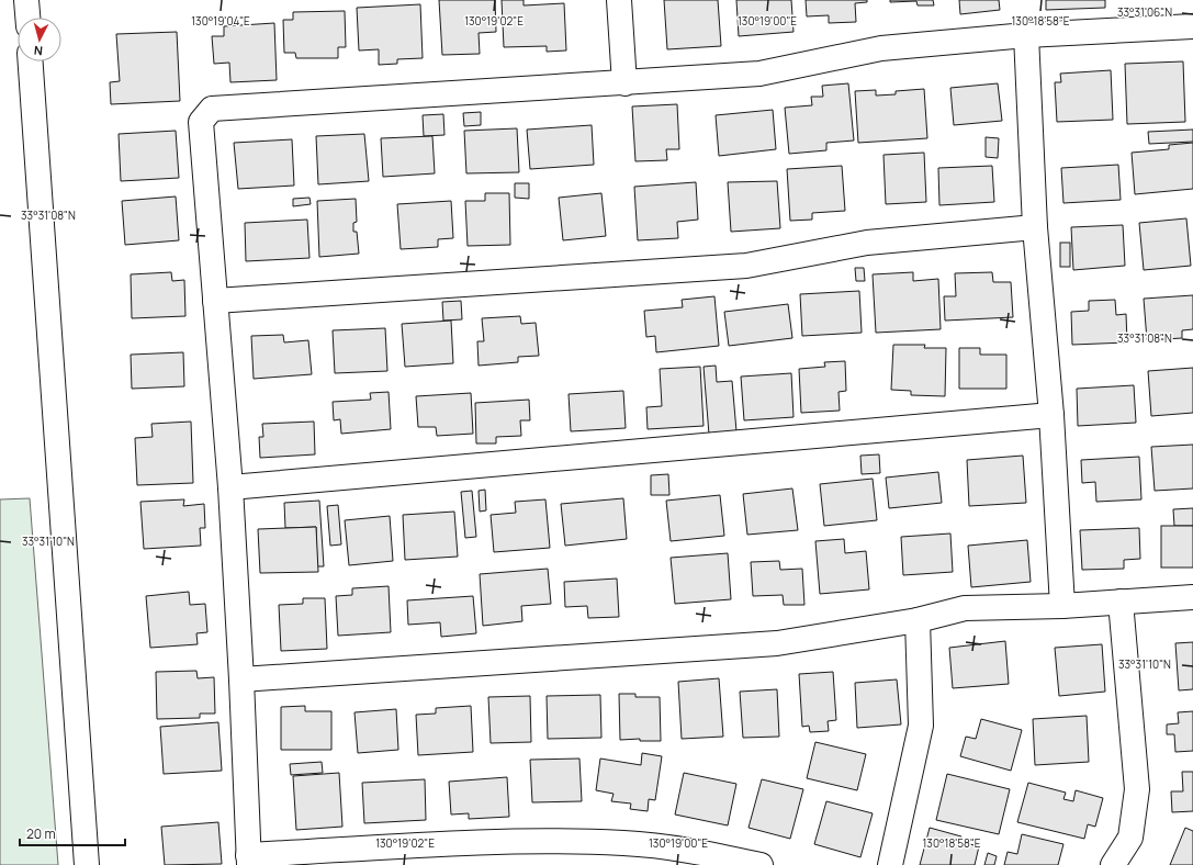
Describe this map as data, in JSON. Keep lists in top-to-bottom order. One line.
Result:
{"scale_bar":"20 m","north":"bottom","coordinates":["33°31'06\"N","130°19'04\"E","130°19'02\"E","130°19'00\"E","130°18'58\"E","33°31'08\"N","33°31'10\"N"]}
